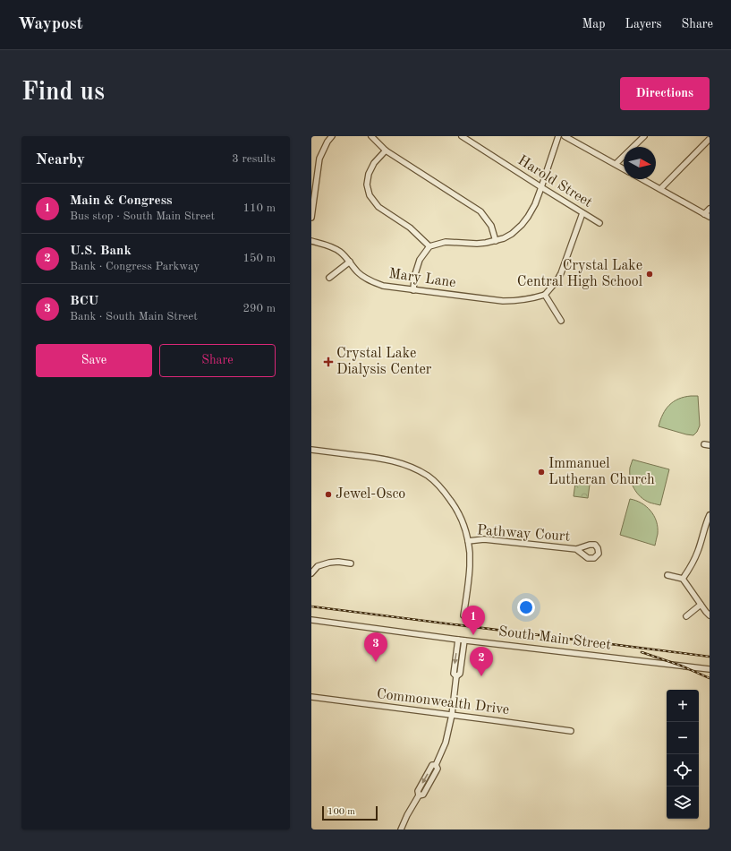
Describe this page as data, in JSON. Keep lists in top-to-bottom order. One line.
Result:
{"streets":{"street":["Harold Street","Mary Lane","Pathway Court","South Main Street","Commonwealth Drive"]},"places":{"other":["Crystal Lake Central High School","Immanuel Lutheran Church","Jewel-Osco"],"health":["Crystal Lake Dialysis Center"]},"scale_bar":"100 m","north":"right","page":{"header":"Waypost","nav":["Map","Layers","Share"],"buttons":["Directions",["Save","Share"]],"title":"Find us","heading":["Nearby","3 results"],"list":[{"mark":"1","name":"Main & Congress","note":"Bus stop · South Main Street","value":"110 m"},{"mark":"2","name":"U.S. Bank","note":"Bank · Congress Parkway","value":"150 m"},{"mark":"3","name":"BCU","note":"Bank · South Main Street","value":"290 m"}],"pins":["1","3","2"],"map_buttons":["+","−"],"scale":"100 m"}}
